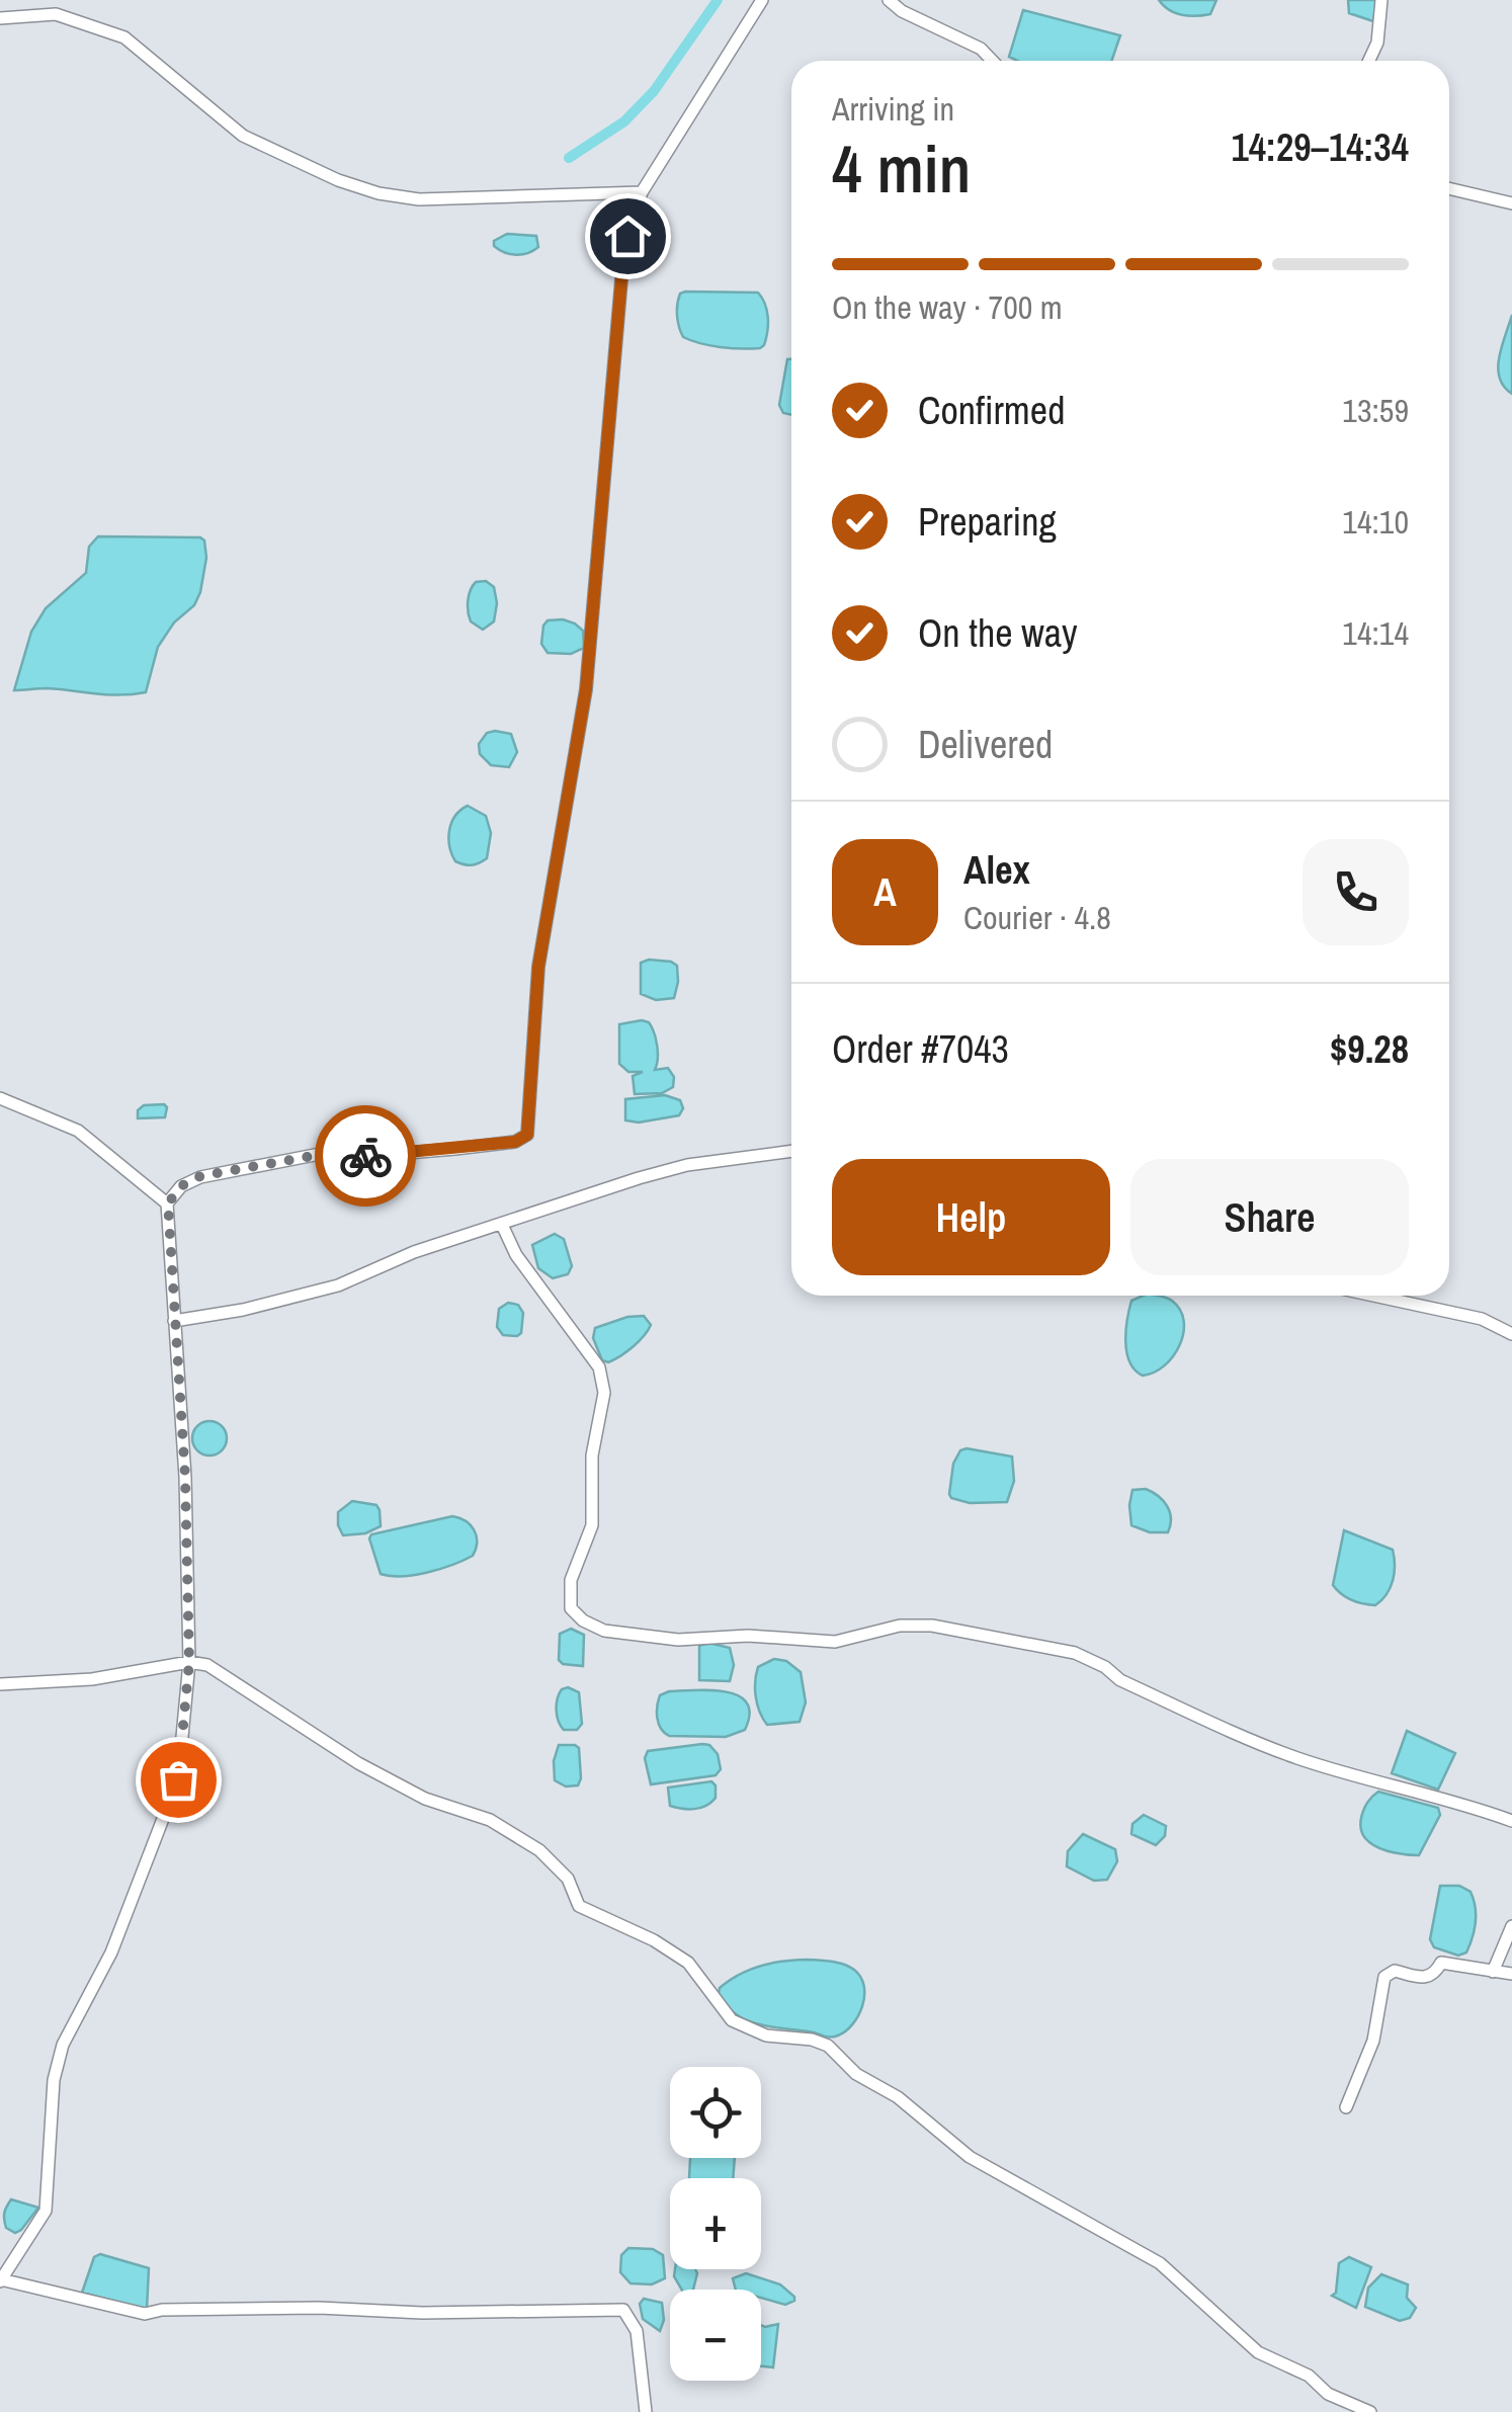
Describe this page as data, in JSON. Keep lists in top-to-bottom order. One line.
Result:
{"page":{"heading":["4 min","Arriving in","14:29–14:34"],"panel":["Alex","Courier · 4.8","Order #7043","$9.28"],"bar":"On the way · 700 m","list":[["Confirmed","13:59"],["Preparing","14:10"],["On the way","14:14"],"Delivered"],"round":"A","buttons":["Help","Share"],"map_buttons":["+","−"]}}
